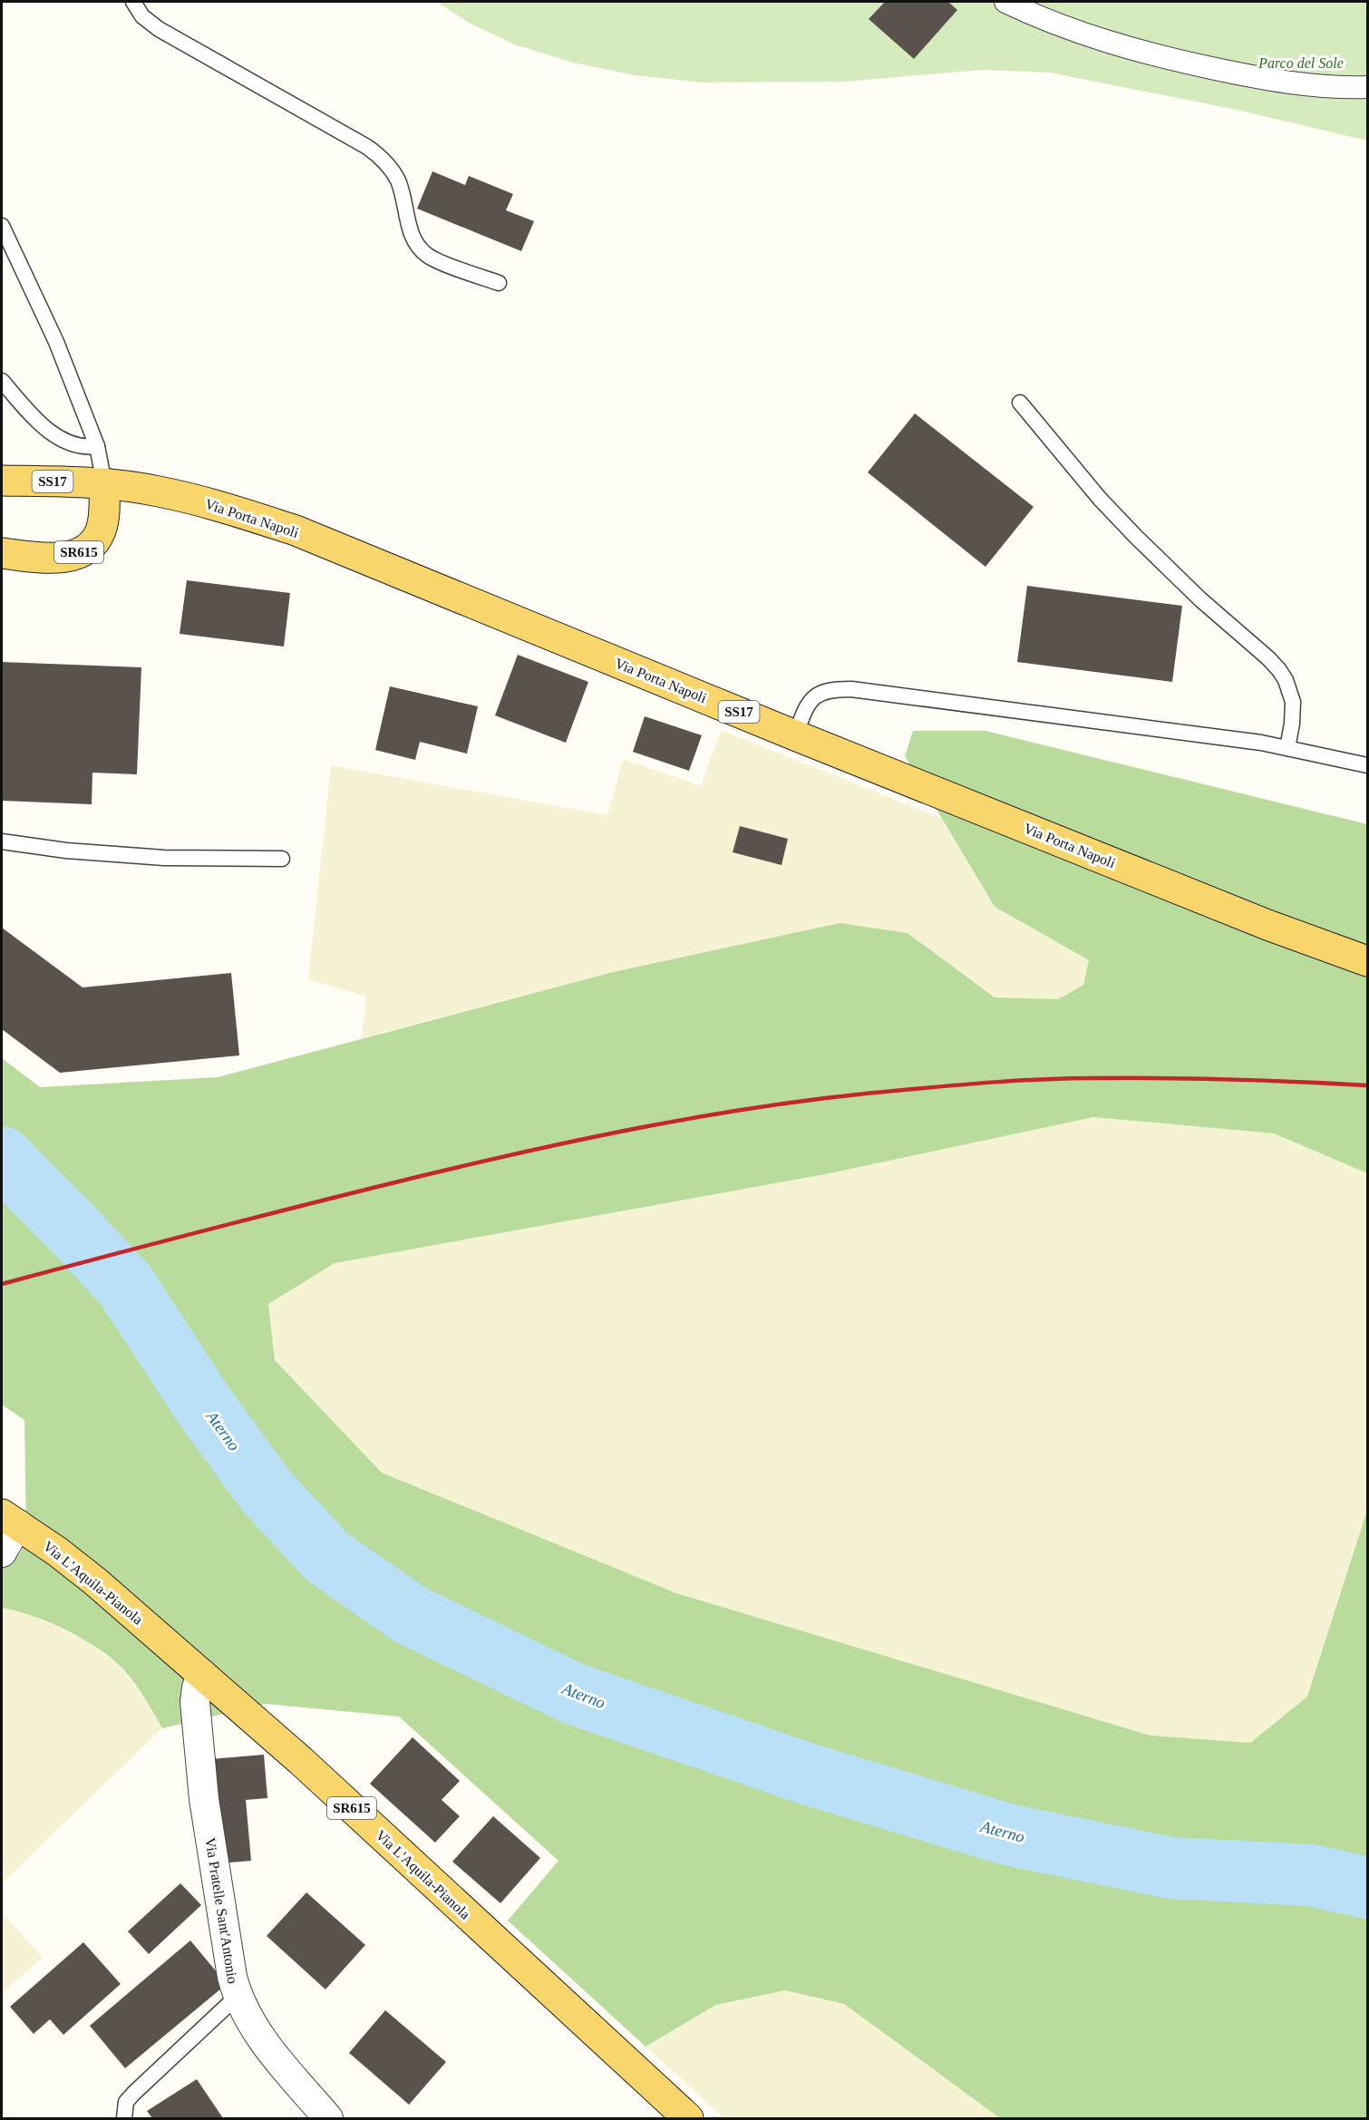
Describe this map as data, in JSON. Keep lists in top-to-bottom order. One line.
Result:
{"streets":{"main road":["SS17","Via Porta Napoli","SR615","Via L'Aquila-Pianola"],"street":["Via Pratelle Sant'Antonio"]},"crossings":[["Via Porta Napoli","SR615"],["Via L'Aquila-Pianola","Via Pratelle Sant'Antonio"]],"water":["Aterno"],"parks":["Parco del Sole"]}
